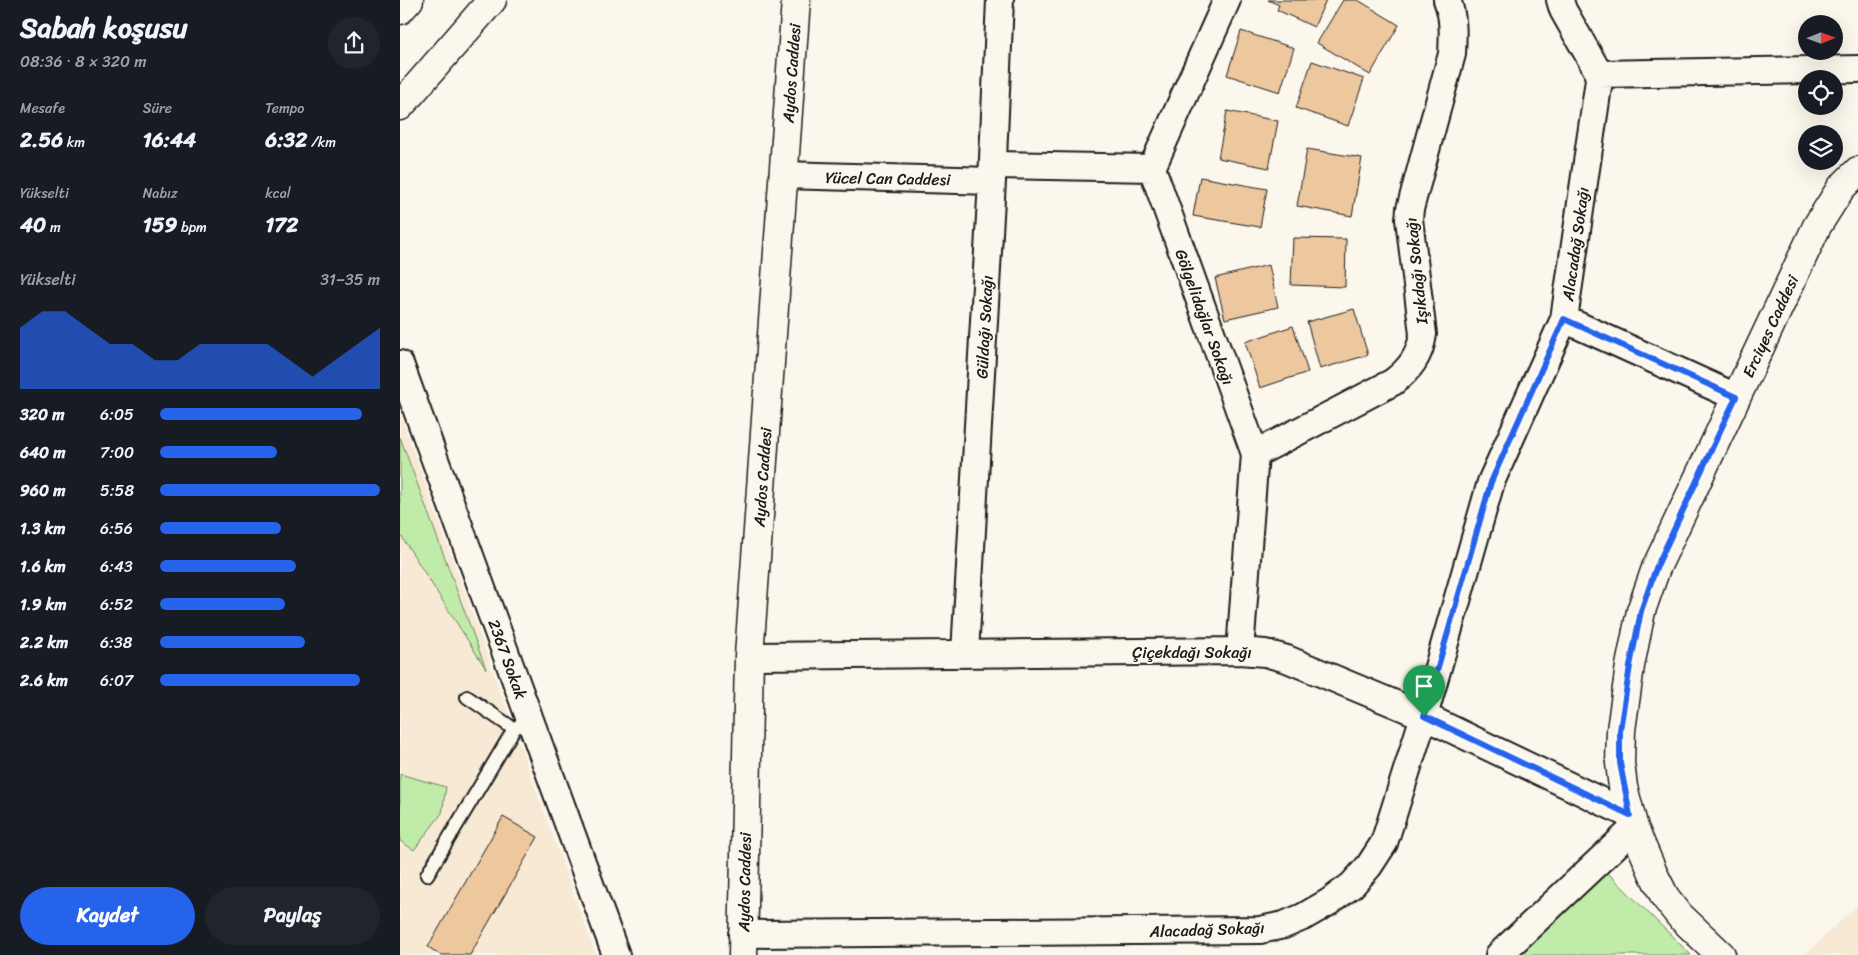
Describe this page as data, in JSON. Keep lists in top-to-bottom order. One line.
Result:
{"streets":{"street":["Aydos Caddesi","Yücel Can Caddesi","Alacadağ Sokağı","Işıkdağı Sokağı","Gölgelidağlar Sokağı","Erciyes Caddesi","Güldağı Sokağı","Çiçekdağı Sokağı","2367 Sokak"]},"crossings":[["Aydos Caddesi","Yücel Can Caddesi"],["Aydos Caddesi","Alacadağ Sokağı"],["Aydos Caddesi","Çiçekdağı Sokağı"],["Yücel Can Caddesi","Gölgelidağlar Sokağı"],["Yücel Can Caddesi","Güldağı Sokağı"],["Alacadağ Sokağı","Çiçekdağı Sokağı"],["Işıkdağı Sokağı","Gölgelidağlar Sokağı"],["Gölgelidağlar Sokağı","Çiçekdağı Sokağı"],["Erciyes Caddesi","Çiçekdağı Sokağı"],["Güldağı Sokağı","Çiçekdağı Sokağı"]],"north":"right","page":{"heading":["Sabah koşusu","08:36 · 8 × 320 m"],"stats":[["Mesafe","2.56 km"],["Süre","16:44"],["Tempo","6:32 /km"],["Yükselti","40 m"],["Nabız","159 bpm"],["kcal","172"]],"chart":["Yükselti","31–35 m"],"list":[{"name":"320 m","note":"6:05"},{"name":"640 m","note":"7:00"},{"name":"960 m","note":"5:58"},{"name":"1.3 km","note":"6:56"},{"name":"1.6 km","note":"6:43"},{"name":"1.9 km","note":"6:52"},{"name":"2.2 km","note":"6:38"},{"name":"2.6 km","note":"6:07"}],"buttons":["Kaydet","Paylaş"]}}
